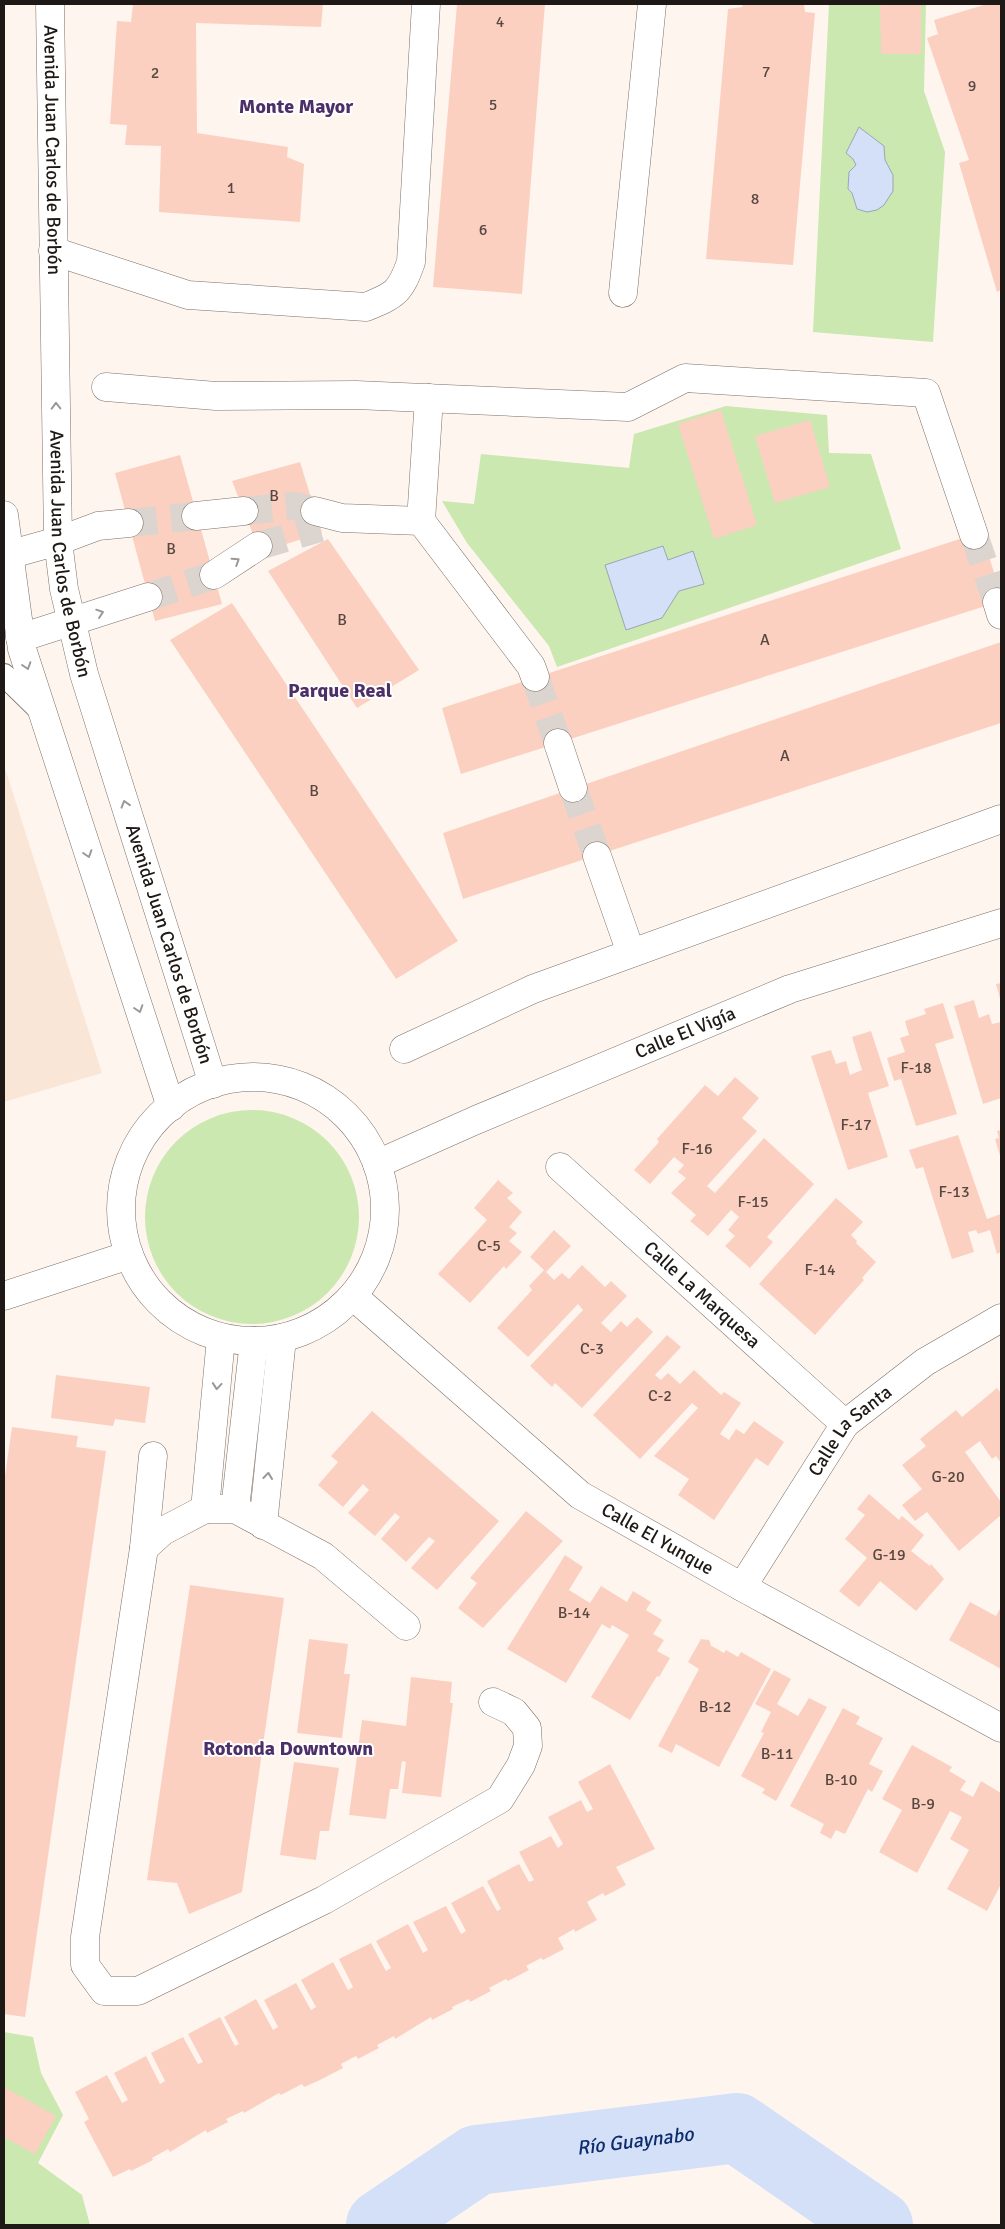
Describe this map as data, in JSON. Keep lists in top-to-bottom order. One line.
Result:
{"streets":{"street":["Avenida Juan Carlos de Borbón","Calle El Vigía","Calle La Marquesa","Calle La Santa","Calle El Yunque"]},"crossings":[["Calle La Marquesa","Calle La Santa"],["Calle La Santa","Calle El Yunque"]],"districts":["Monte Mayor","Parque Real","Rotonda Downtown"],"water":["Río Guaynabo"],"house_numbers":["4","7","2","9","5","1","8","6","B","B","B","A","A","B","F-18","F-17","F-16","F-13","F-15","C-5","F-14","C-3","C-2","G-20","G-19","B-14","B-12","B-11","B-10","B-9"]}
